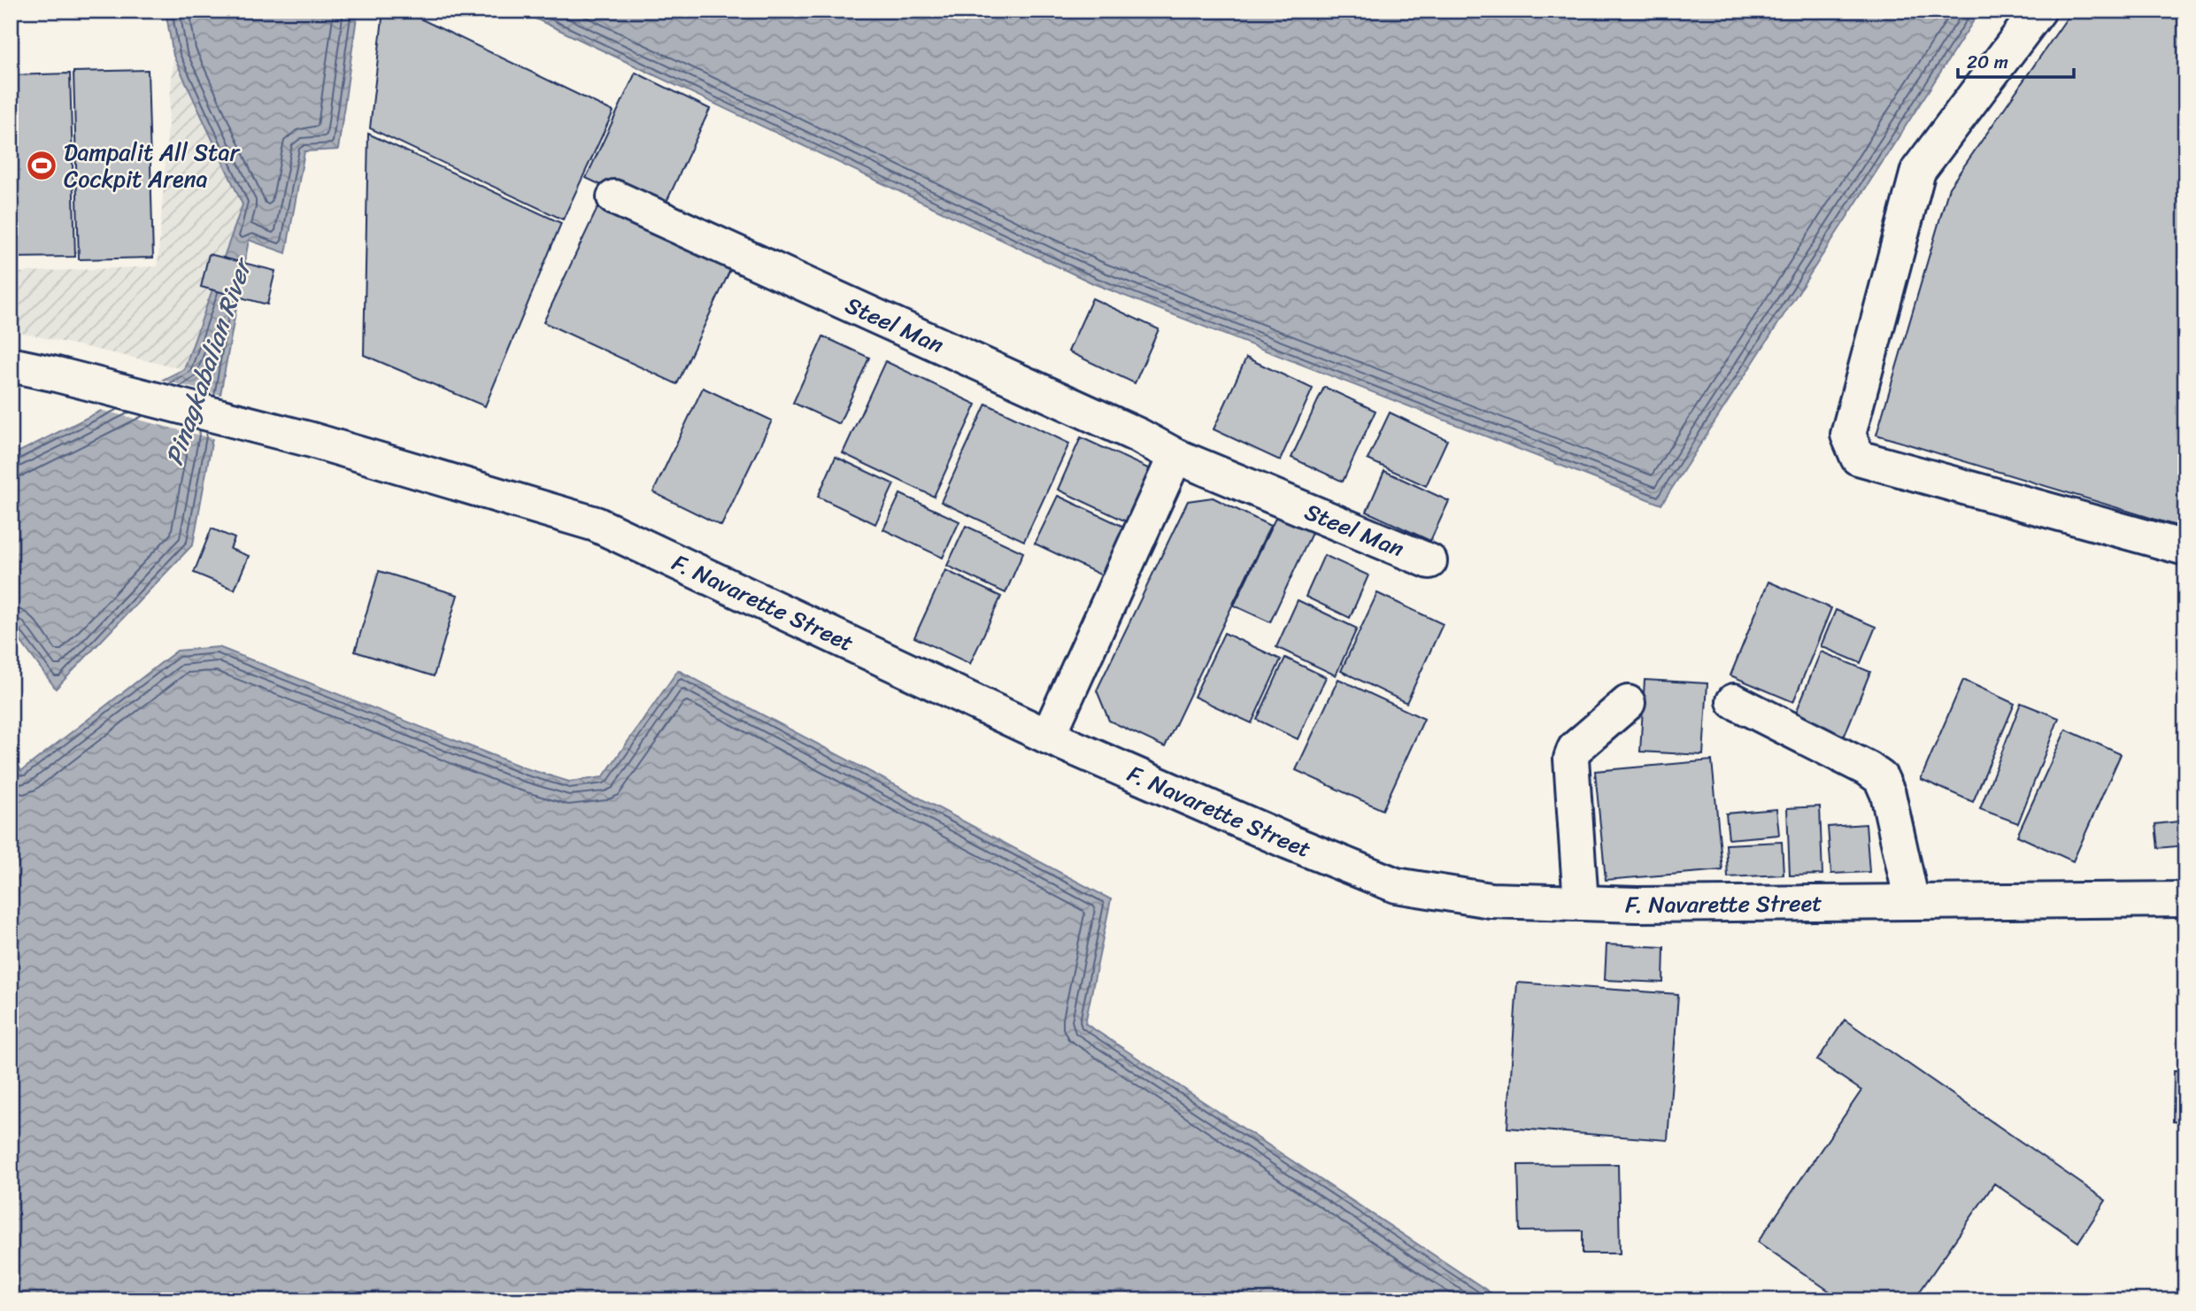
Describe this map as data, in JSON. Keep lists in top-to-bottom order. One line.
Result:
{"streets":{"main road":["Steel Man","F. Navarette Street"]},"water":["Pinagkabalian River"],"places":{"sports":["Dampalit All Star Cockpit Arena"]},"scale_bar":"20 m"}
